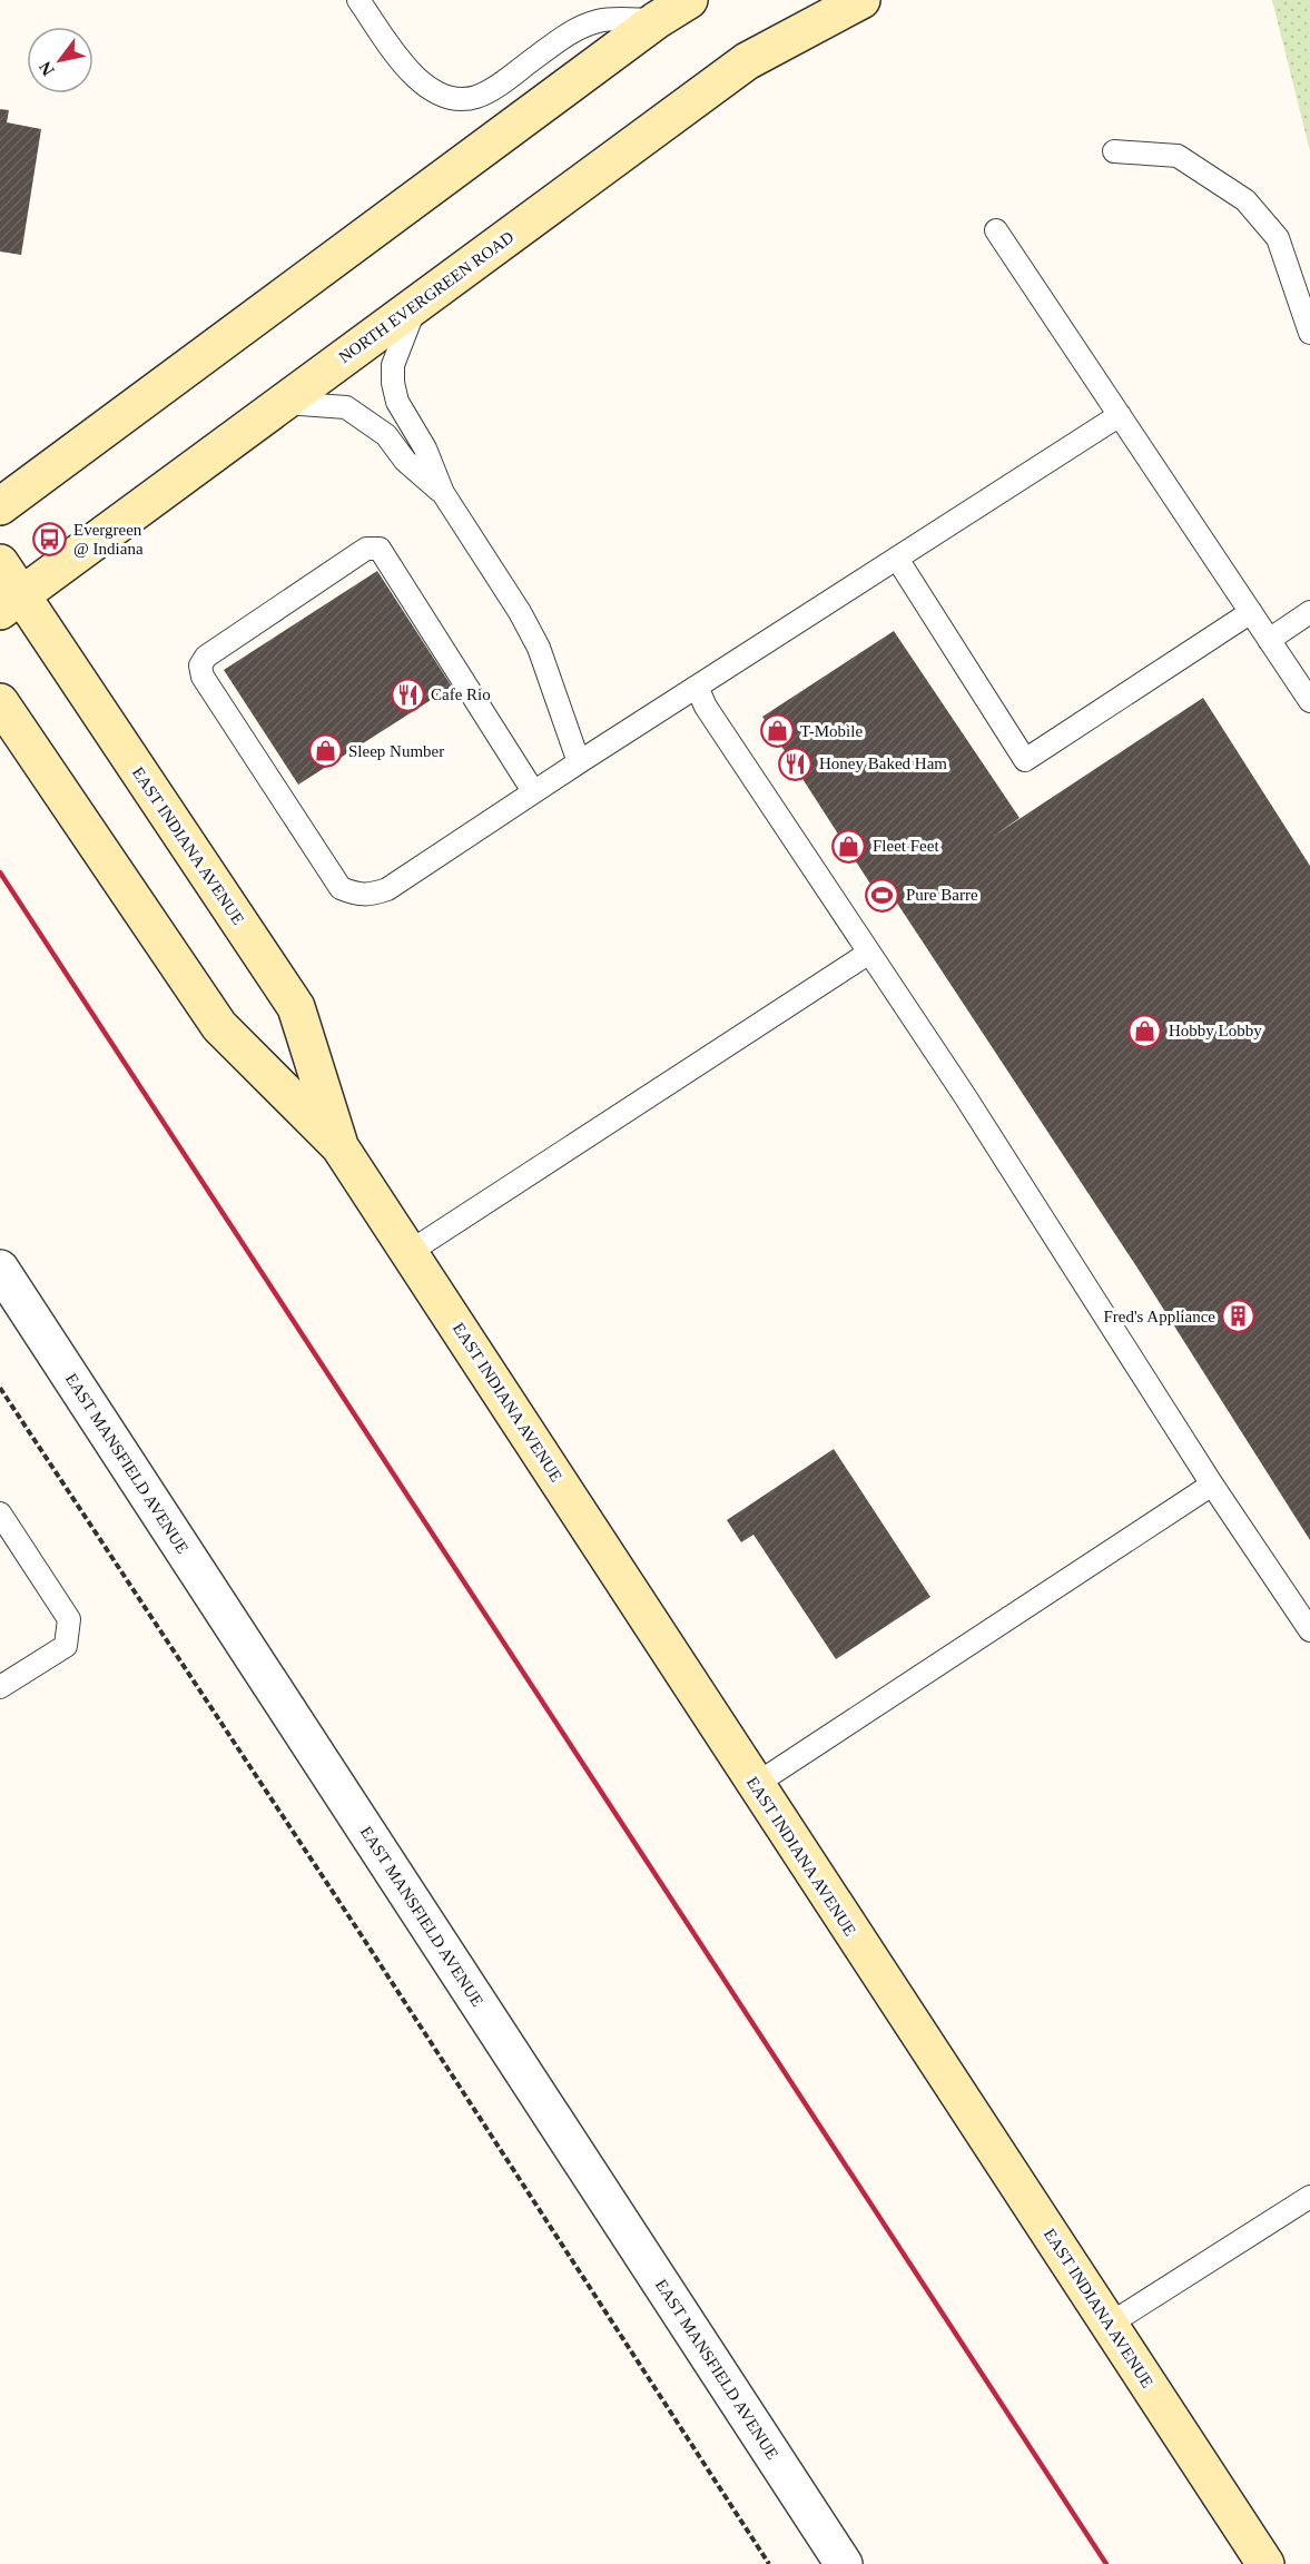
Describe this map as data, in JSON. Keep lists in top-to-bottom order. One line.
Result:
{"streets":{"main road":["NORTH EVERGREEN ROAD","EAST INDIANA AVENUE"],"street":["EAST MANSFIELD AVENUE"]},"crossings":[["NORTH EVERGREEN ROAD","EAST INDIANA AVENUE"]],"places":{"bus stop":["Evergreen @ Indiana"],"restaurant":["Cafe Rio","Honey Baked Ham"],"shop":["T-Mobile","Sleep Number","Fleet Feet","Hobby Lobby"],"sports":["Pure Barre"],"building":["Fred's Appliance"]},"north":"bottom left"}
